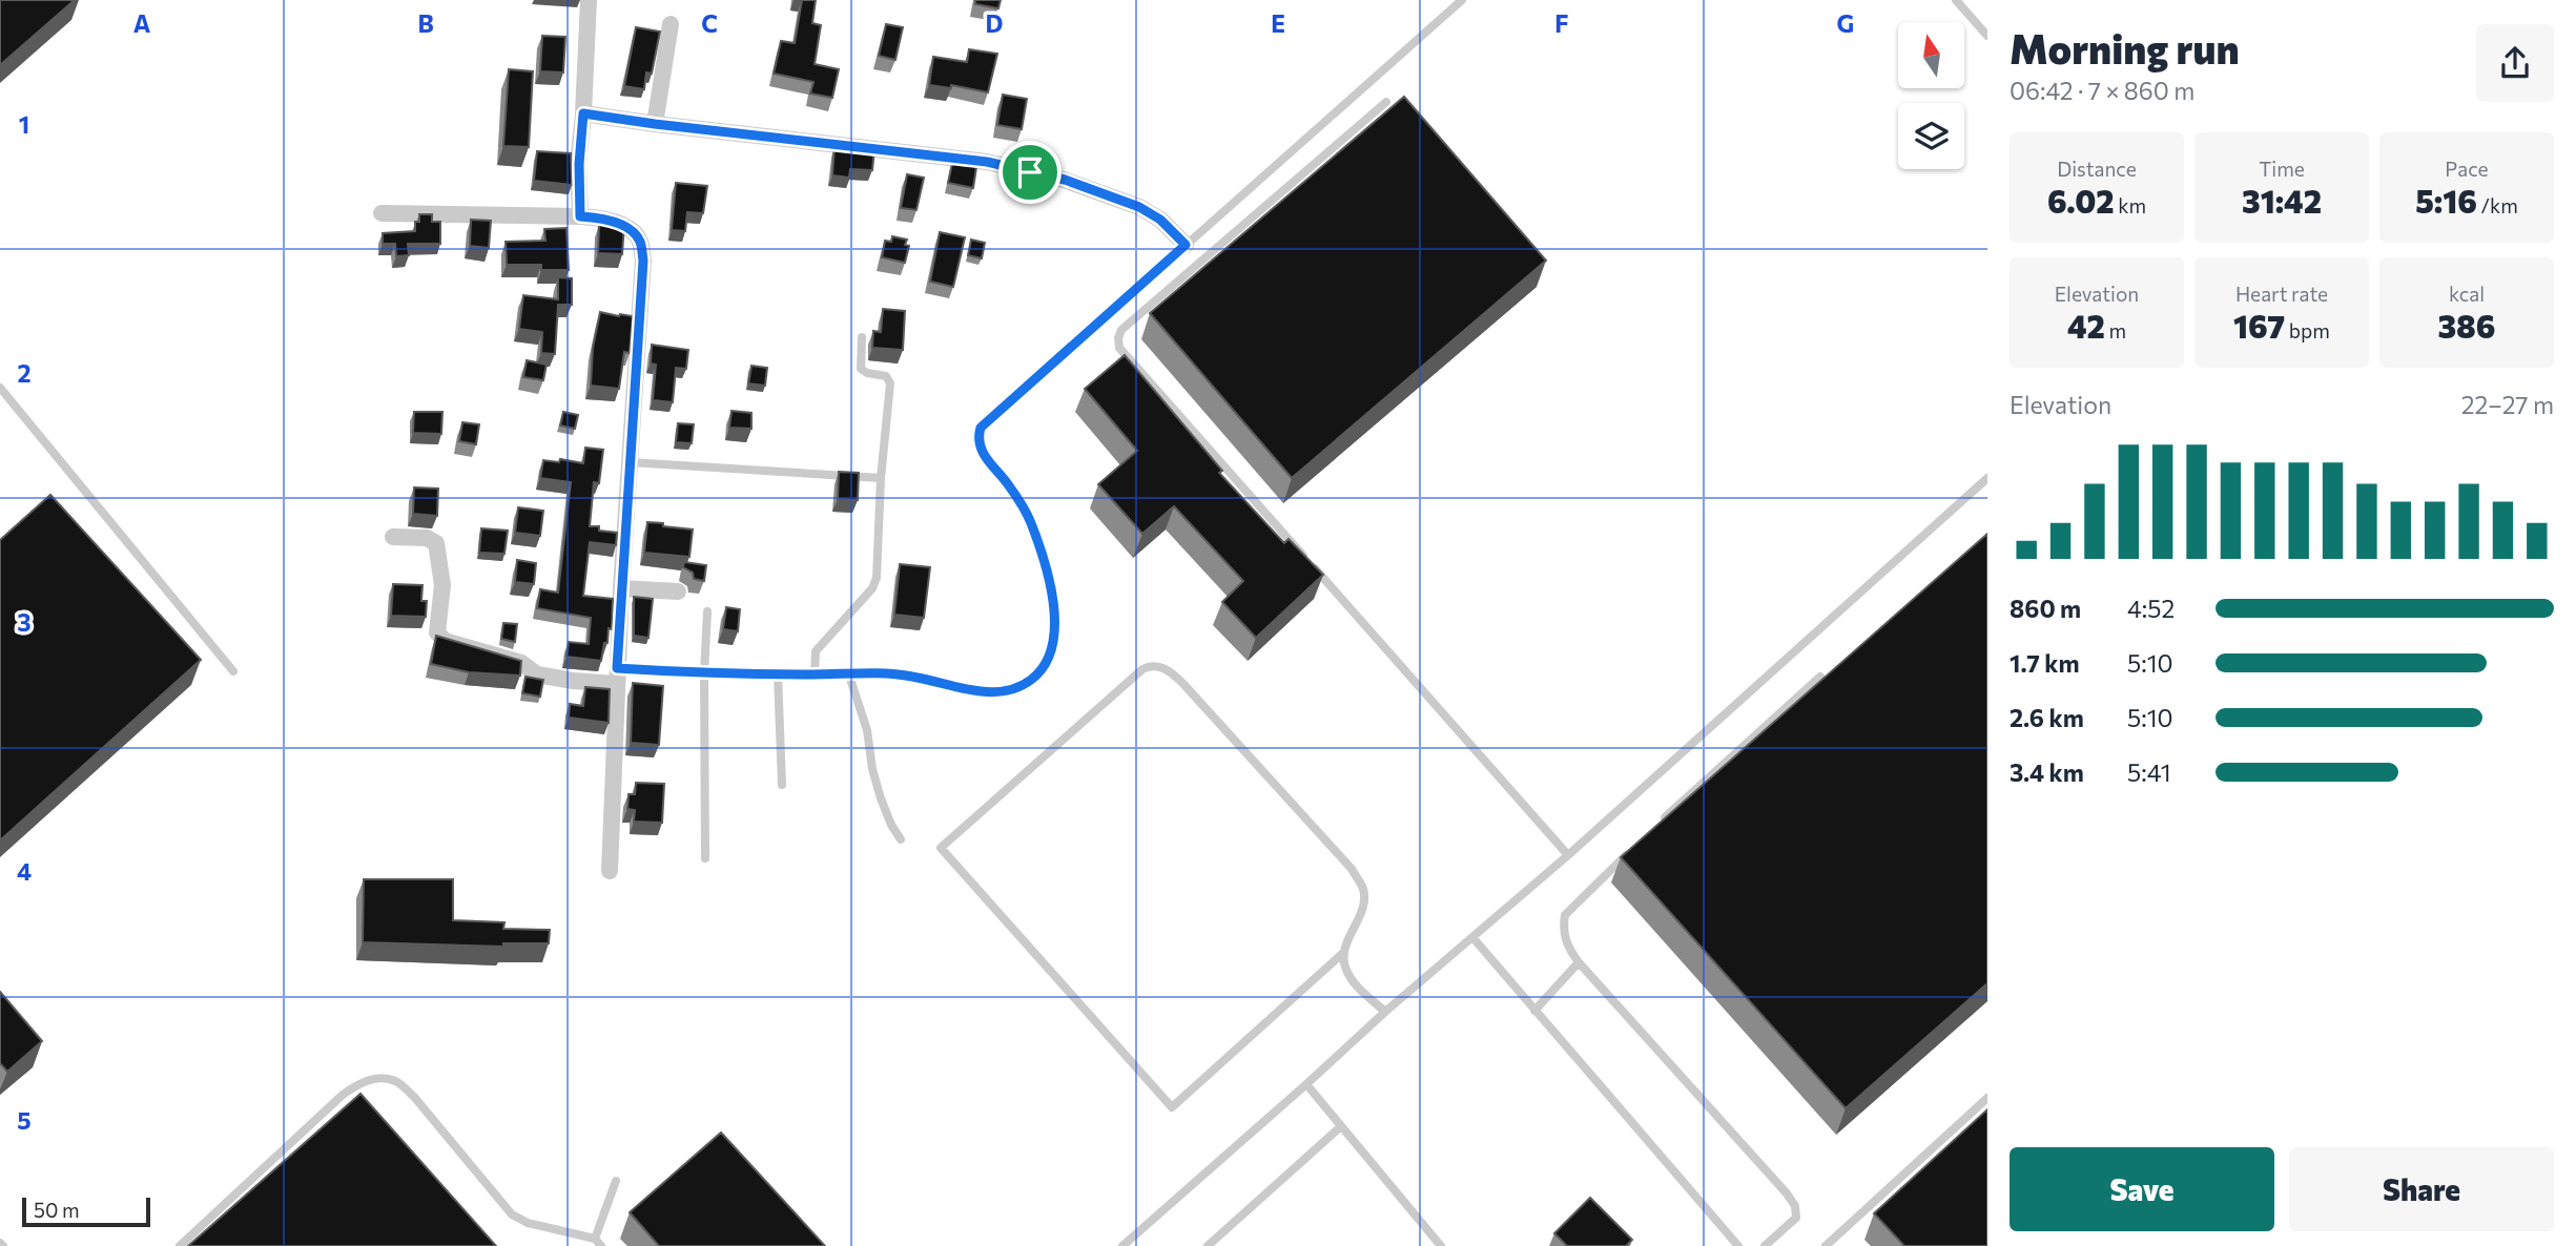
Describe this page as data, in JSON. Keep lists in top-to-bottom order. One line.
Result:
{"scale_bar":"50 m","north":"top","page":{"heading":["Morning run","06:42 · 7 × 860 m"],"stats":[["Distance","6.02 km"],["Time","31:42"],["Pace","5:16 /km"],["Elevation","42 m"],["Heart rate","167 bpm"],["kcal","386"]],"chart":["Elevation","22–27 m"],"list":[{"name":"860 m","note":"4:52"},{"name":"1.7 km","note":"5:10"},{"name":"2.6 km","note":"5:10"},{"name":"3.4 km","note":"5:41"}],"buttons":["Save","Share"],"scale":"50 m"},"grid":{"columns":["A","B","C","D","E","F","G"],"rows":["1","2","3","4","5"]}}
